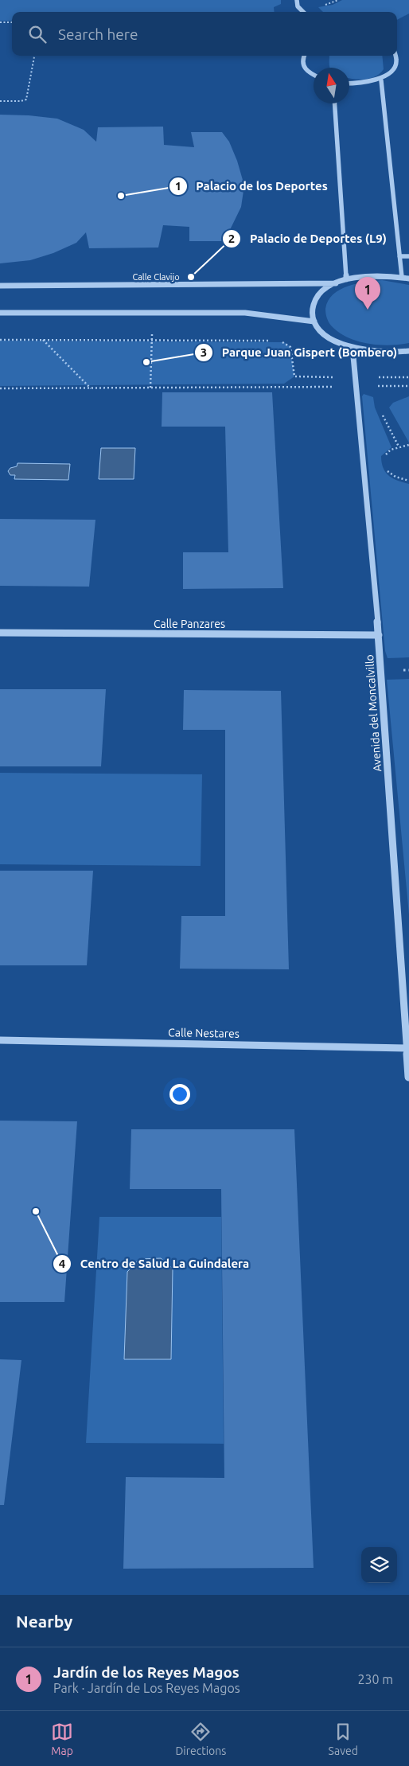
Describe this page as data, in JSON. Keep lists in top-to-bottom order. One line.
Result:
{"streets":{"street":["Calle Clavijo","Calle Panzares","Avenida del Moncalvillo","Calle Nestares"]},"crossings":[["Calle Panzares","Avenida del Moncalvillo"],["Avenida del Moncalvillo","Calle Nestares"]],"places":["Palacio de los Deportes","Palacio de Deportes (L9)","Parque Juan Gispert (Bombero)","Centro de Salud La Guindalera"],"north":"top","page":{"search":"Search here","pins":"1","heading":"Nearby","list":[{"mark":"1","name":"Jardín de los Reyes Magos","note":"Park · Jardín de Los Reyes Magos","value":"230 m"}],"nav":["Map","Directions","Saved"]}}
